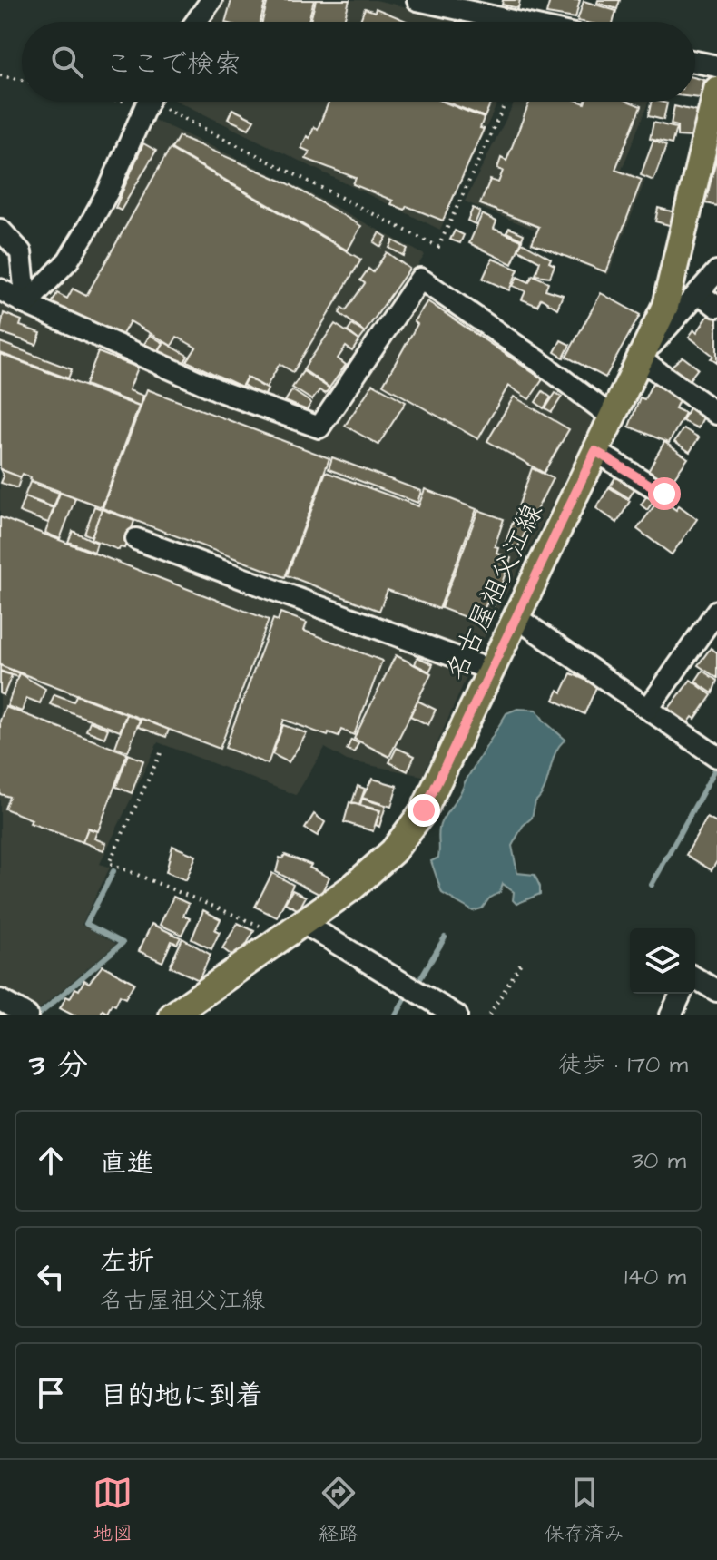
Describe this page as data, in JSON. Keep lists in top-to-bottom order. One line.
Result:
{"streets":{"main road":["名古屋祖父江線"]},"page":{"search":"ここで検索","heading":["3 分","徒歩 · 170 m"],"list":[["直進","30 m"],["左折","名古屋祖父江線","140 m"],"目的地に到着"],"nav":["地図","経路","保存済み"]}}
